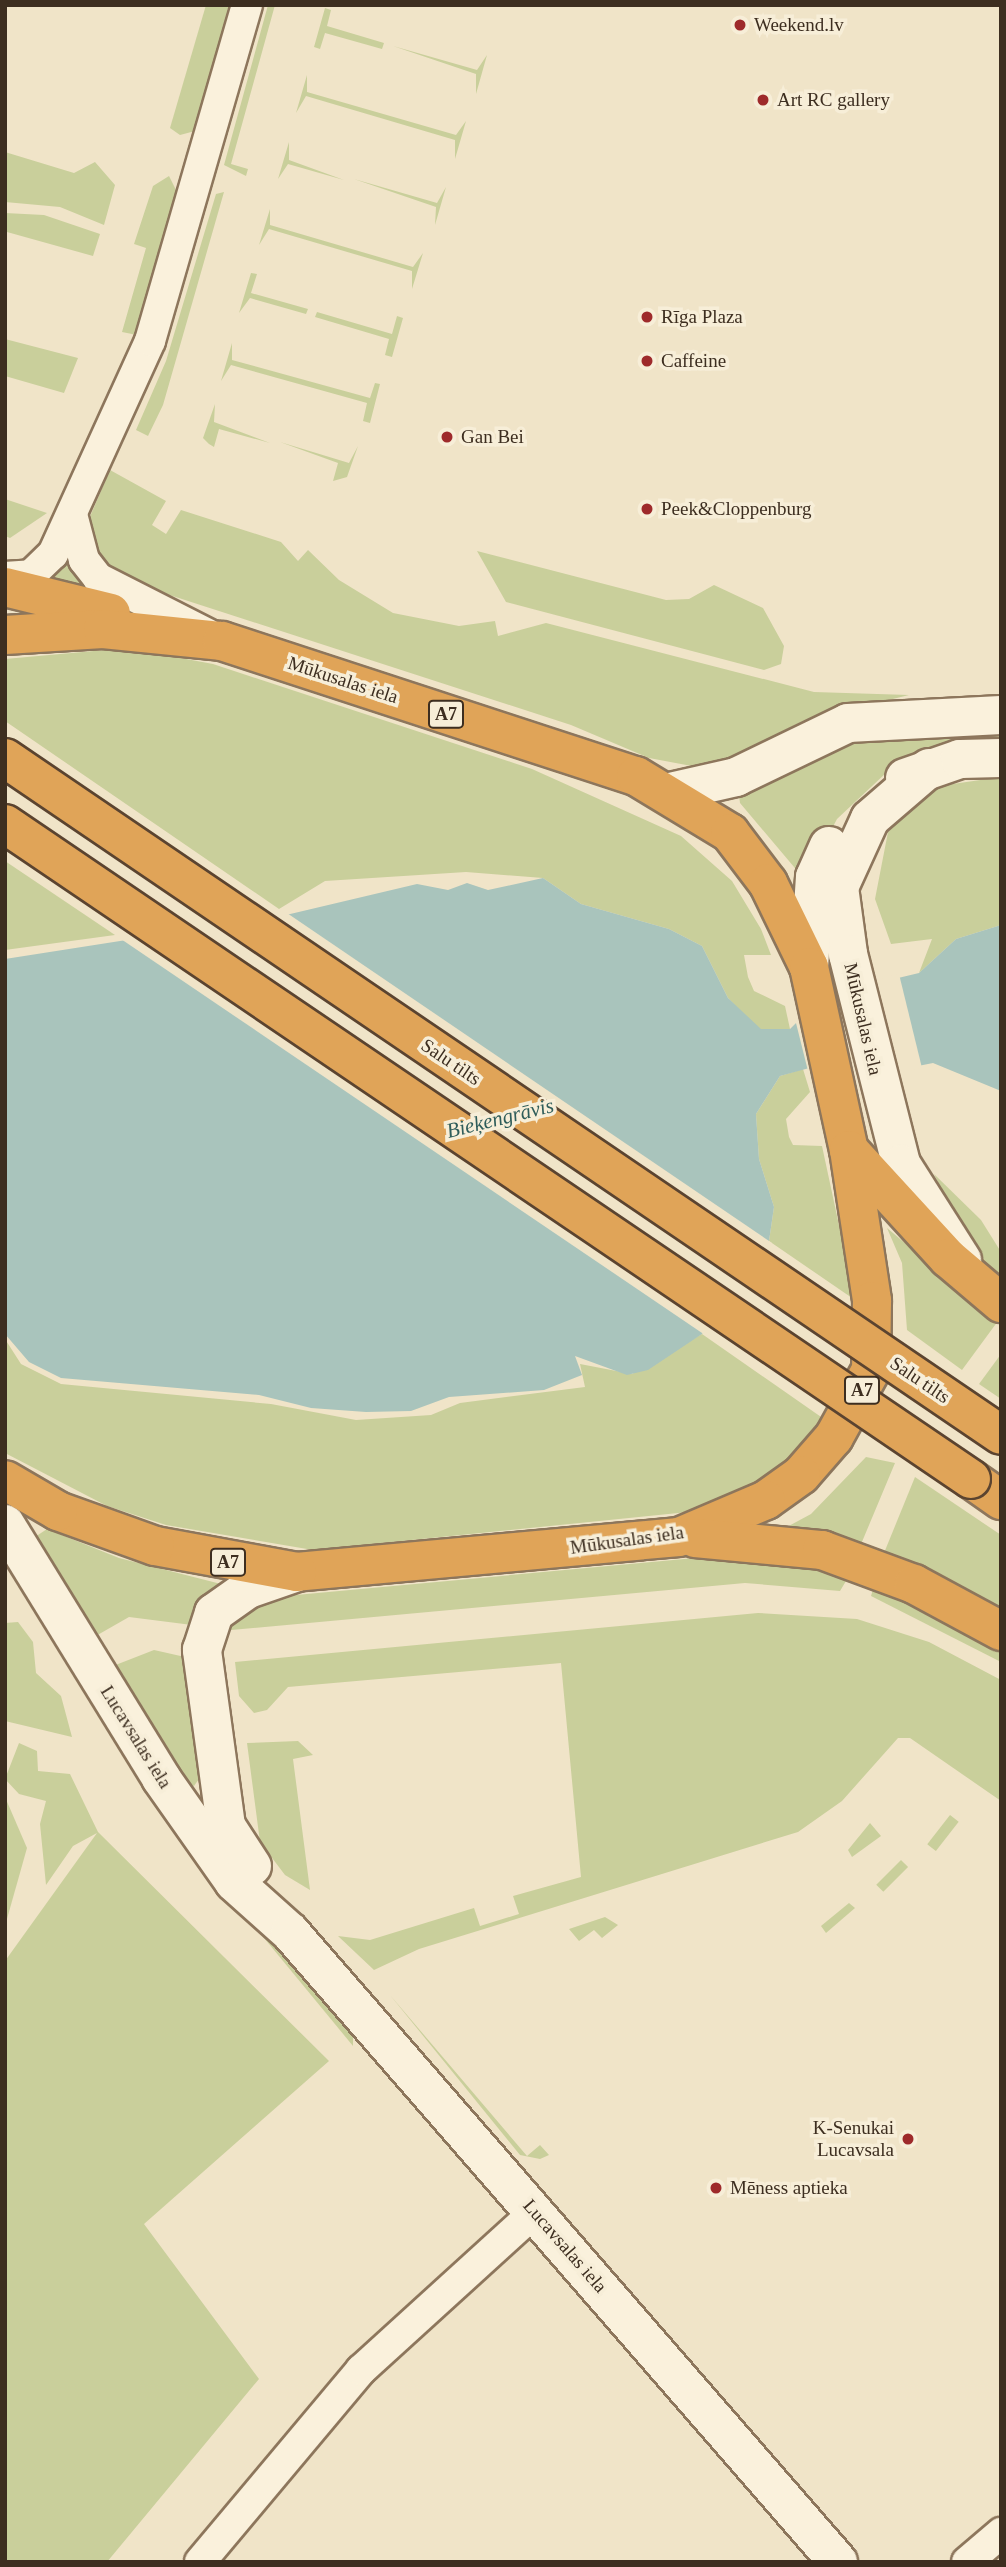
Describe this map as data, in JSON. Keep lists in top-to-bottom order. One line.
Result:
{"streets":{"highway":["Mūkusalas iela","A7","Salu tilts"],"street":["Lucavsalas iela"]},"crossings":[["Mūkusalas iela","A7"],["Mūkusalas iela","Lucavsalas iela"]],"water":["Bieķengrāvis"],"places":["Weekend.lv","Art RC gallery","Rīga Plaza","Caffeine","Gan Bei","Peek&Cloppenburg","K-Senukai Lucavsala","Mēness aptieka"]}
